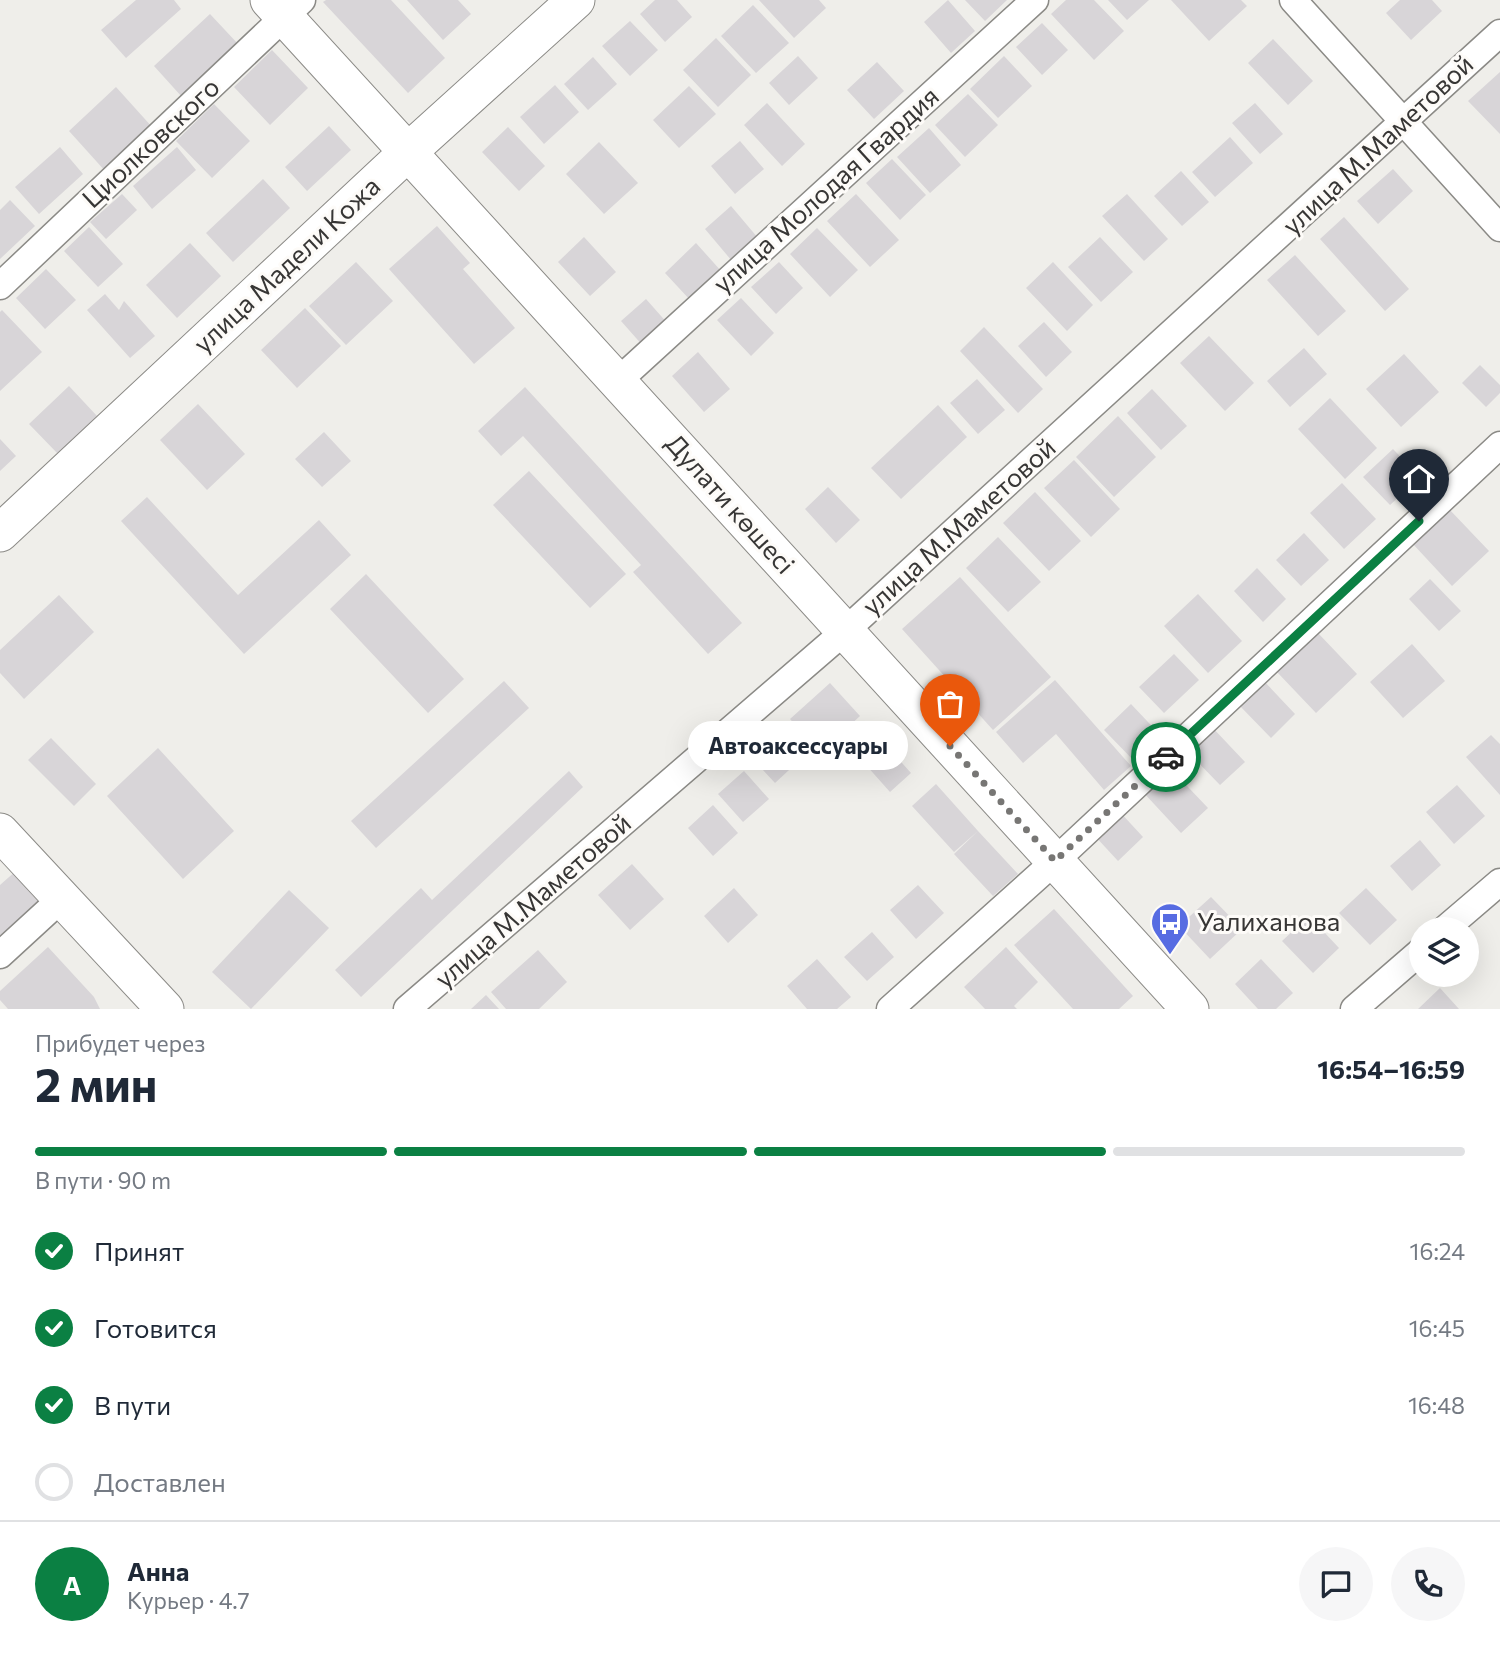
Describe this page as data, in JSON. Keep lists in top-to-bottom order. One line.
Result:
{"streets":{"main road":["улица Мадели Кожа","Дулати көшесі"],"street":["Циолковского","улица М.Маметовой","улица Молодая Гвардия"]},"crossings":[["Циолковского","Дулати көшесі"],["улица М.Маметовой","Дулати көшесі"],["улица Молодая Гвардия","Дулати көшесі"],["улица Мадели Кожа","Дулати көшесі"]],"places":{"other":["Автоаксессуары"],"bus stop":["Уалиханова"]},"page":{"bubble":"Автоаксессуары","heading":["2 мин","Прибудет через","16:54–16:59"],"panel":["Анна","Курьер · 4.7"],"bar":"В пути · 90 m","list":[["Принят","16:24"],["Готовится","16:45"],["В пути","16:48"],"Доставлен"],"round":"А"}}
